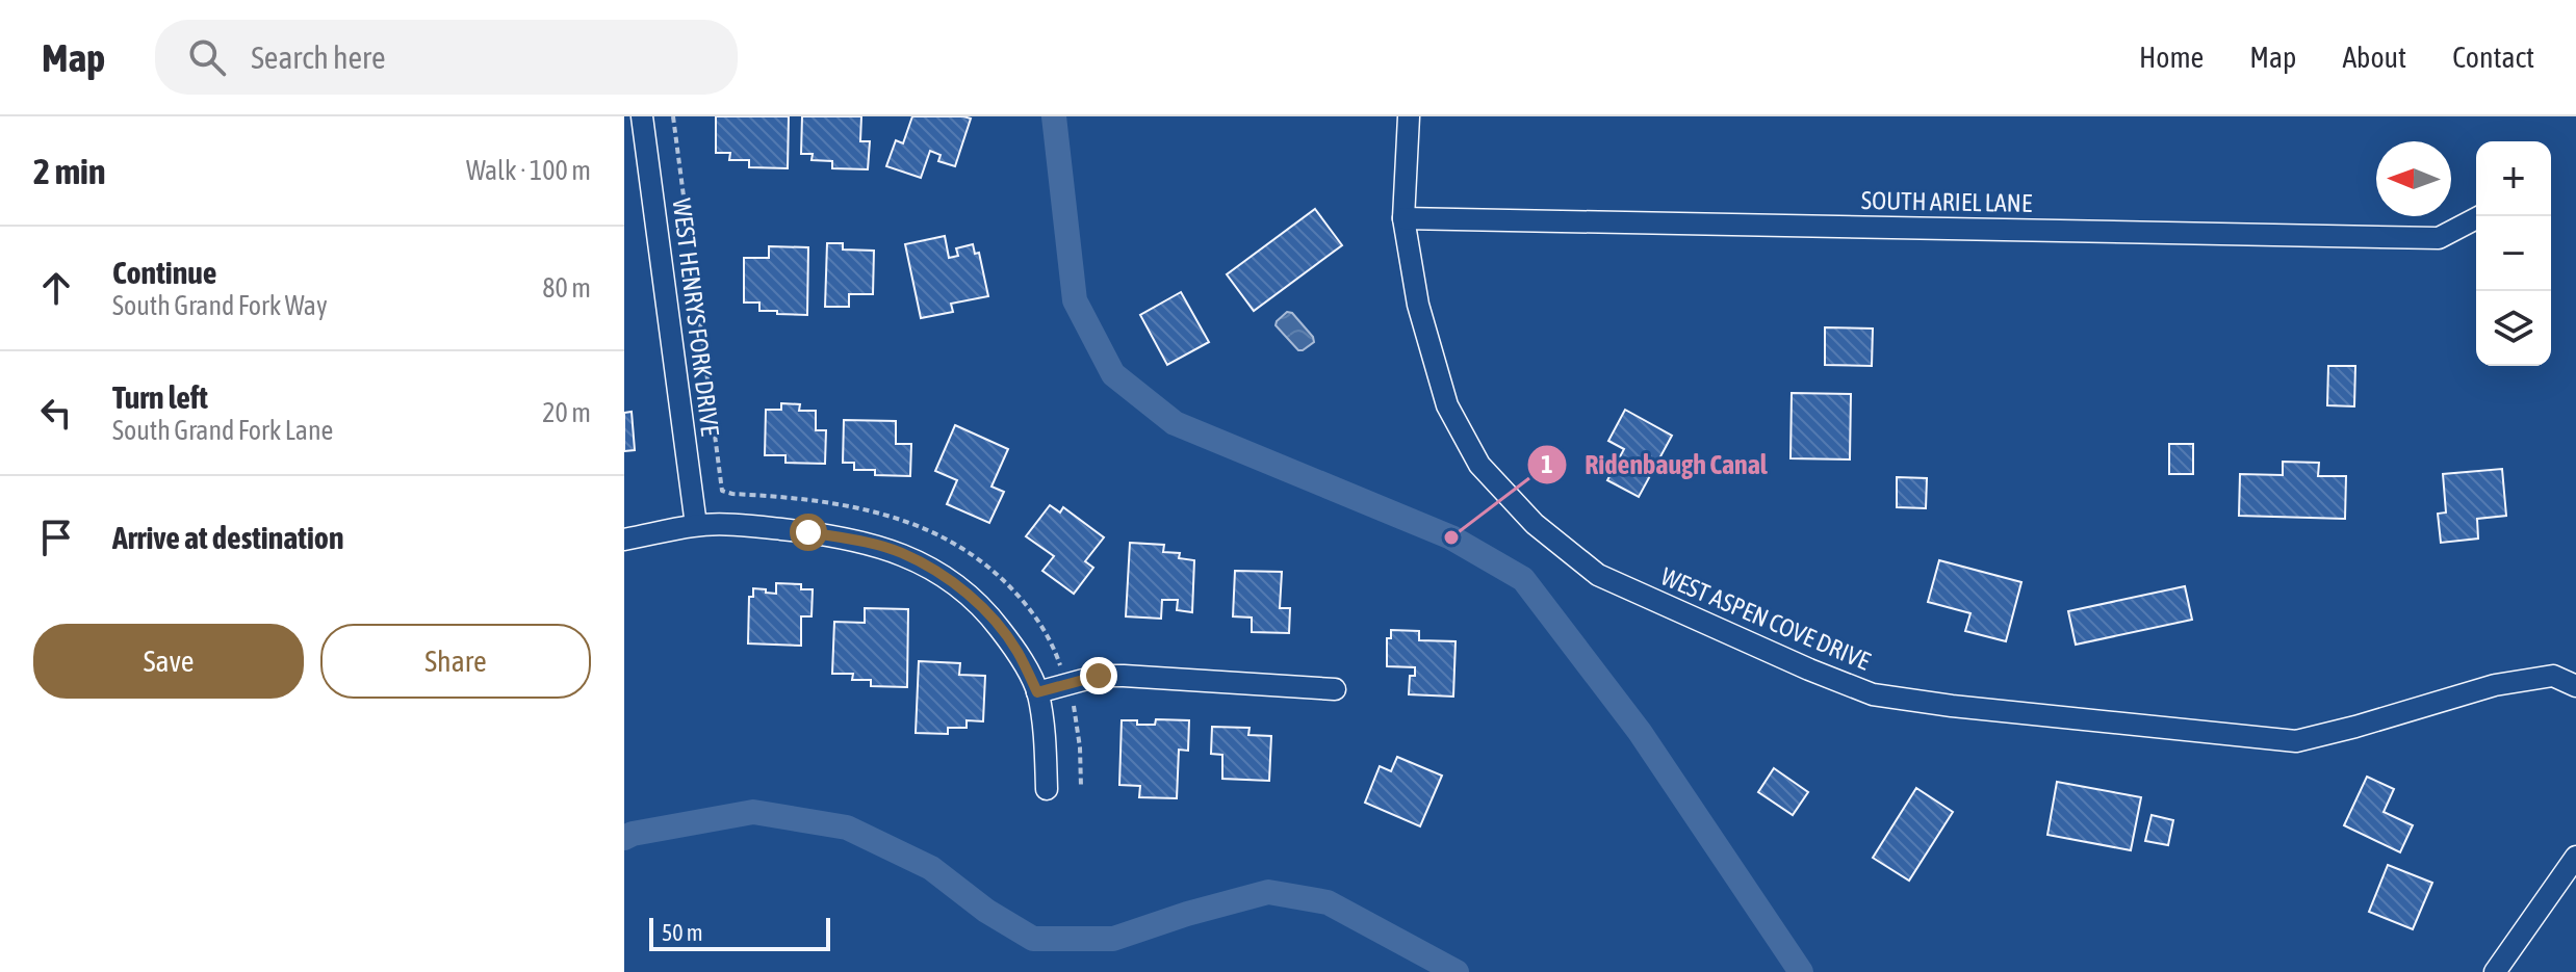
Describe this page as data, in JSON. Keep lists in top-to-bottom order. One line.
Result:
{"streets":{"street":["SOUTH ARIEL LANE","WEST HENRYS FORK DRIVE","WEST ASPEN COVE DRIVE"]},"crossings":[["SOUTH ARIEL LANE","WEST ASPEN COVE DRIVE"]],"places":["Ridenbaugh Canal"],"scale_bar":"50 m","north":"left","page":{"header":"Map","search":"Search here","nav":["Home","Map","About","Contact"],"heading":["2 min","Walk · 100 m"],"map_buttons":["+","−"],"list":[["Continue","South Grand Fork Way","80 m"],["Turn left","South Grand Fork Lane","20 m"],"Arrive at destination"],"buttons":["Save","Share"],"scale":"50 m"}}
